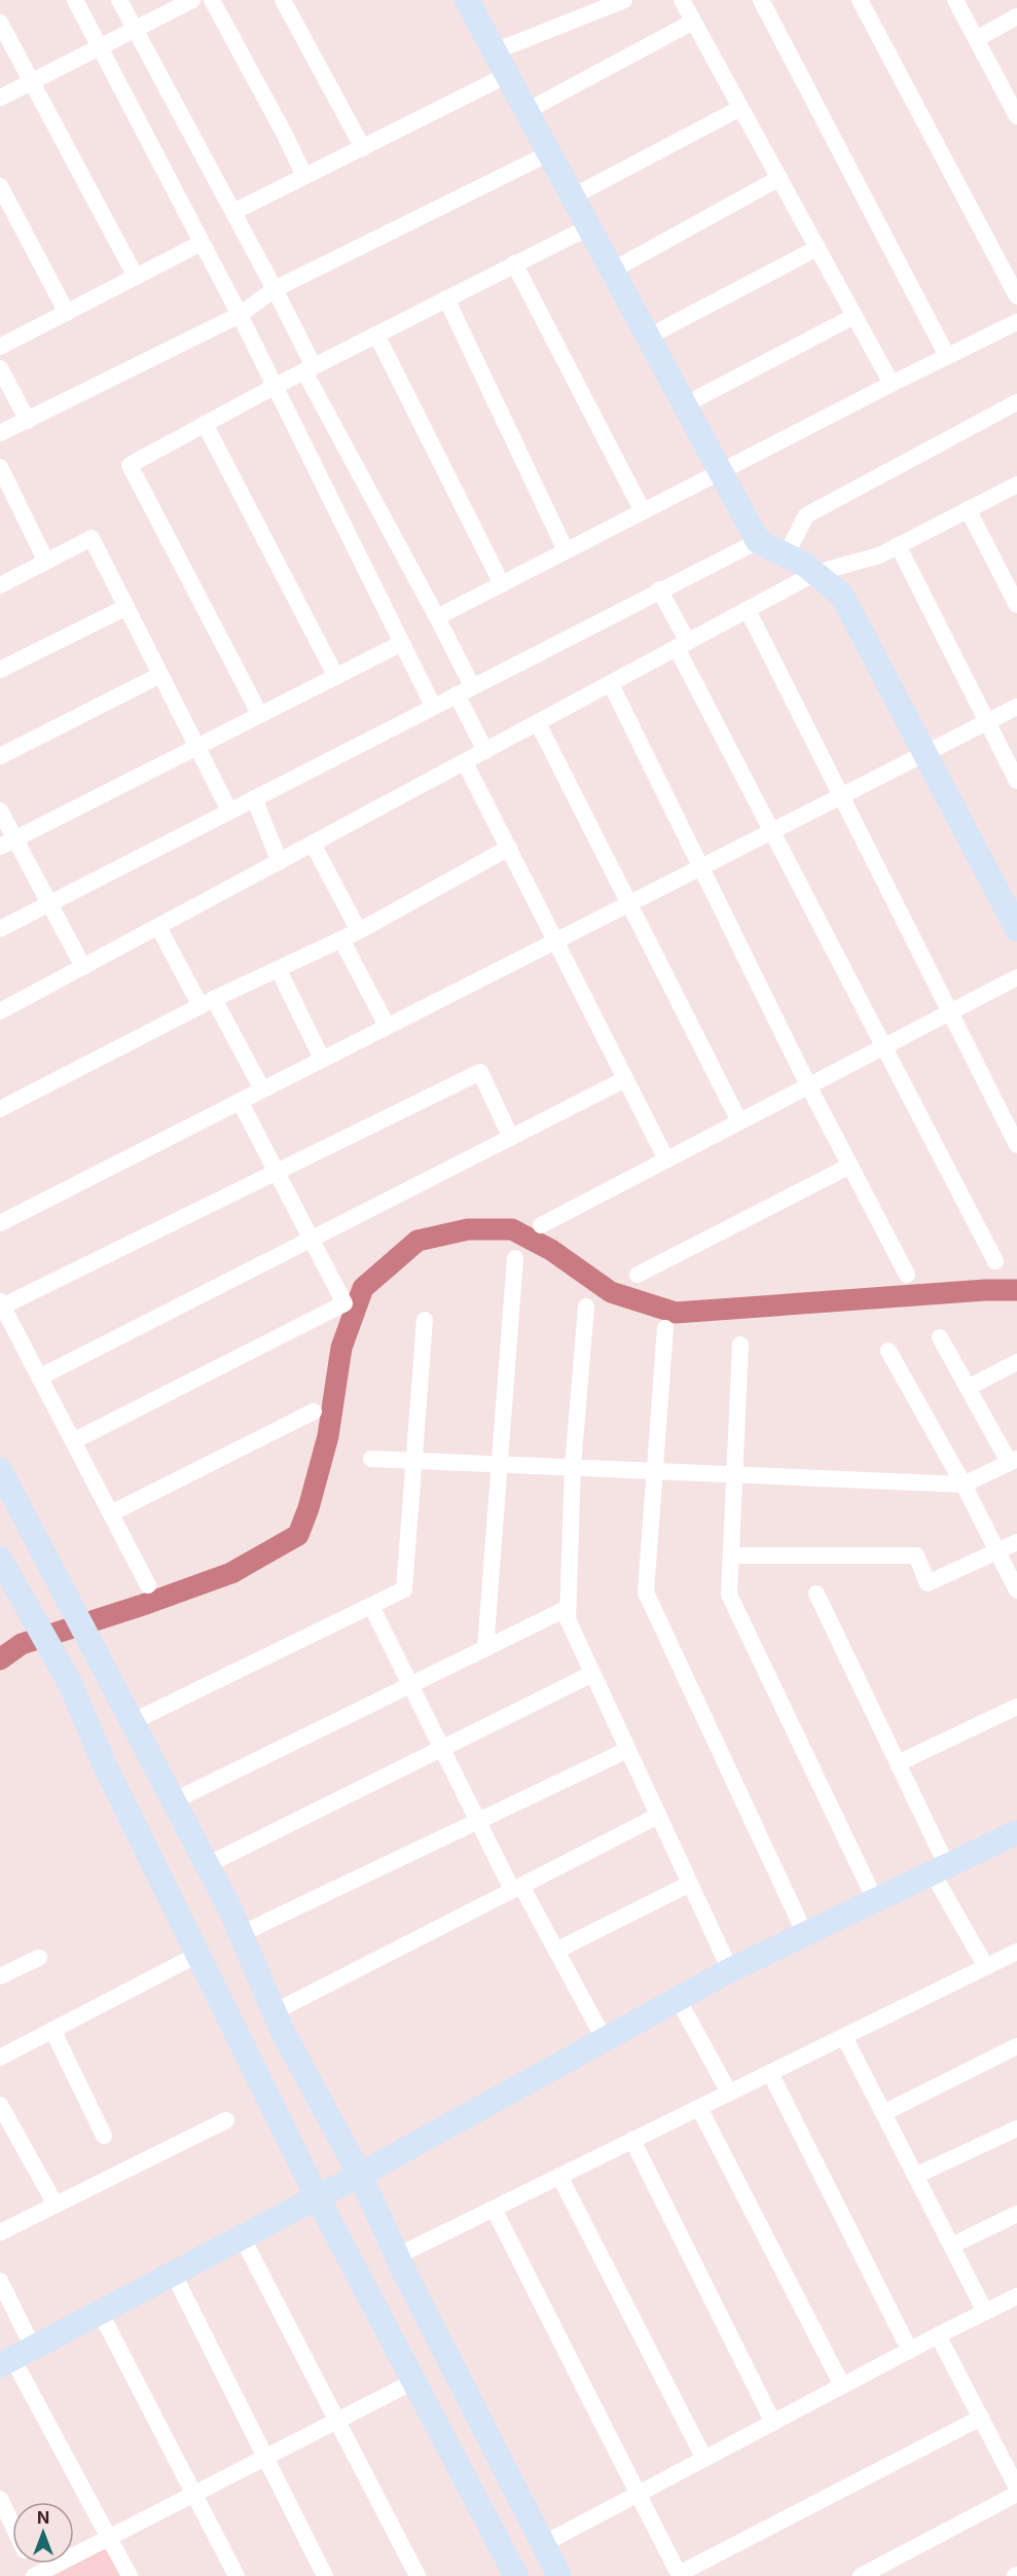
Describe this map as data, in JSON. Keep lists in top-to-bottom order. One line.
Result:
{"north":"top"}
